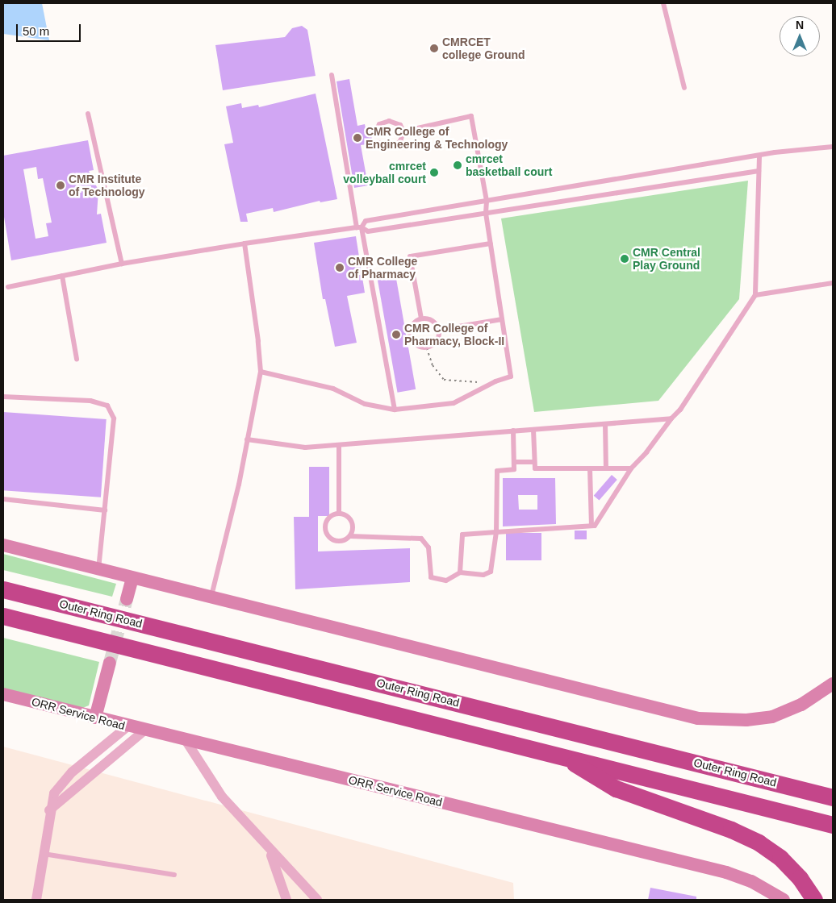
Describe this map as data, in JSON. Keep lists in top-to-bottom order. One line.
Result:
{"streets":{"highway":["Outer Ring Road"],"main road":["ORR Service Road"]},"places":["CMRCET college Ground","CMR College of Engineering & Technology","cmrcet basketball court","cmrcet volleyball court","CMR Institute of Technology","CMR Central Play Ground","CMR College of Pharmacy","CMR College of Pharmacy, Block-II"],"scale_bar":"50 m","north":"top"}
